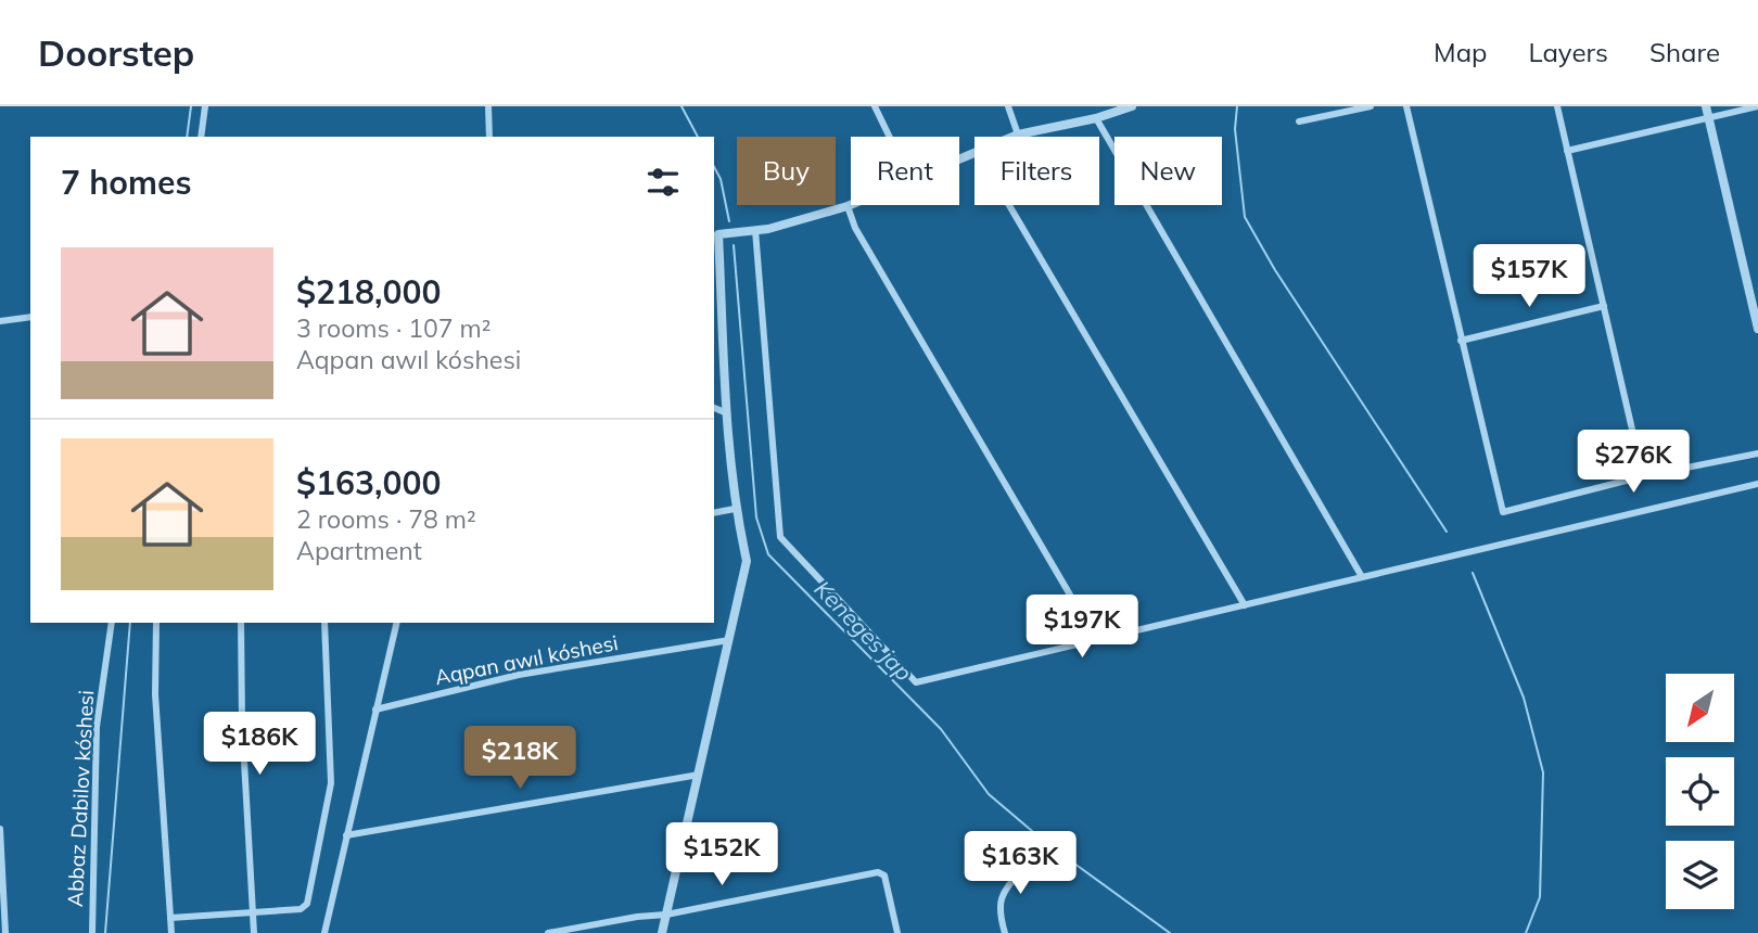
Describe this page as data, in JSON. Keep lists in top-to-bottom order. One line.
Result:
{"streets":{"street":["Aqpan awıl kóshesi","Abbaz Dabilov kóshesi"]},"water":["Keneges jap"],"north":"bottom left","page":{"header":"Doorstep","nav":["Map","Layers","Share"],"chip":["Buy","Rent","Filters","New"],"heading":"7 homes","list":[{"name":"$218,000","note":"3 rooms · 107 m² · Aqpan awıl kóshesi"},{"name":"$163,000","note":"2 rooms · 78 m² · Apartment"}],"price":["$157K","$276K","$197K","$186K","$218K","$152K","$163K"]}}
